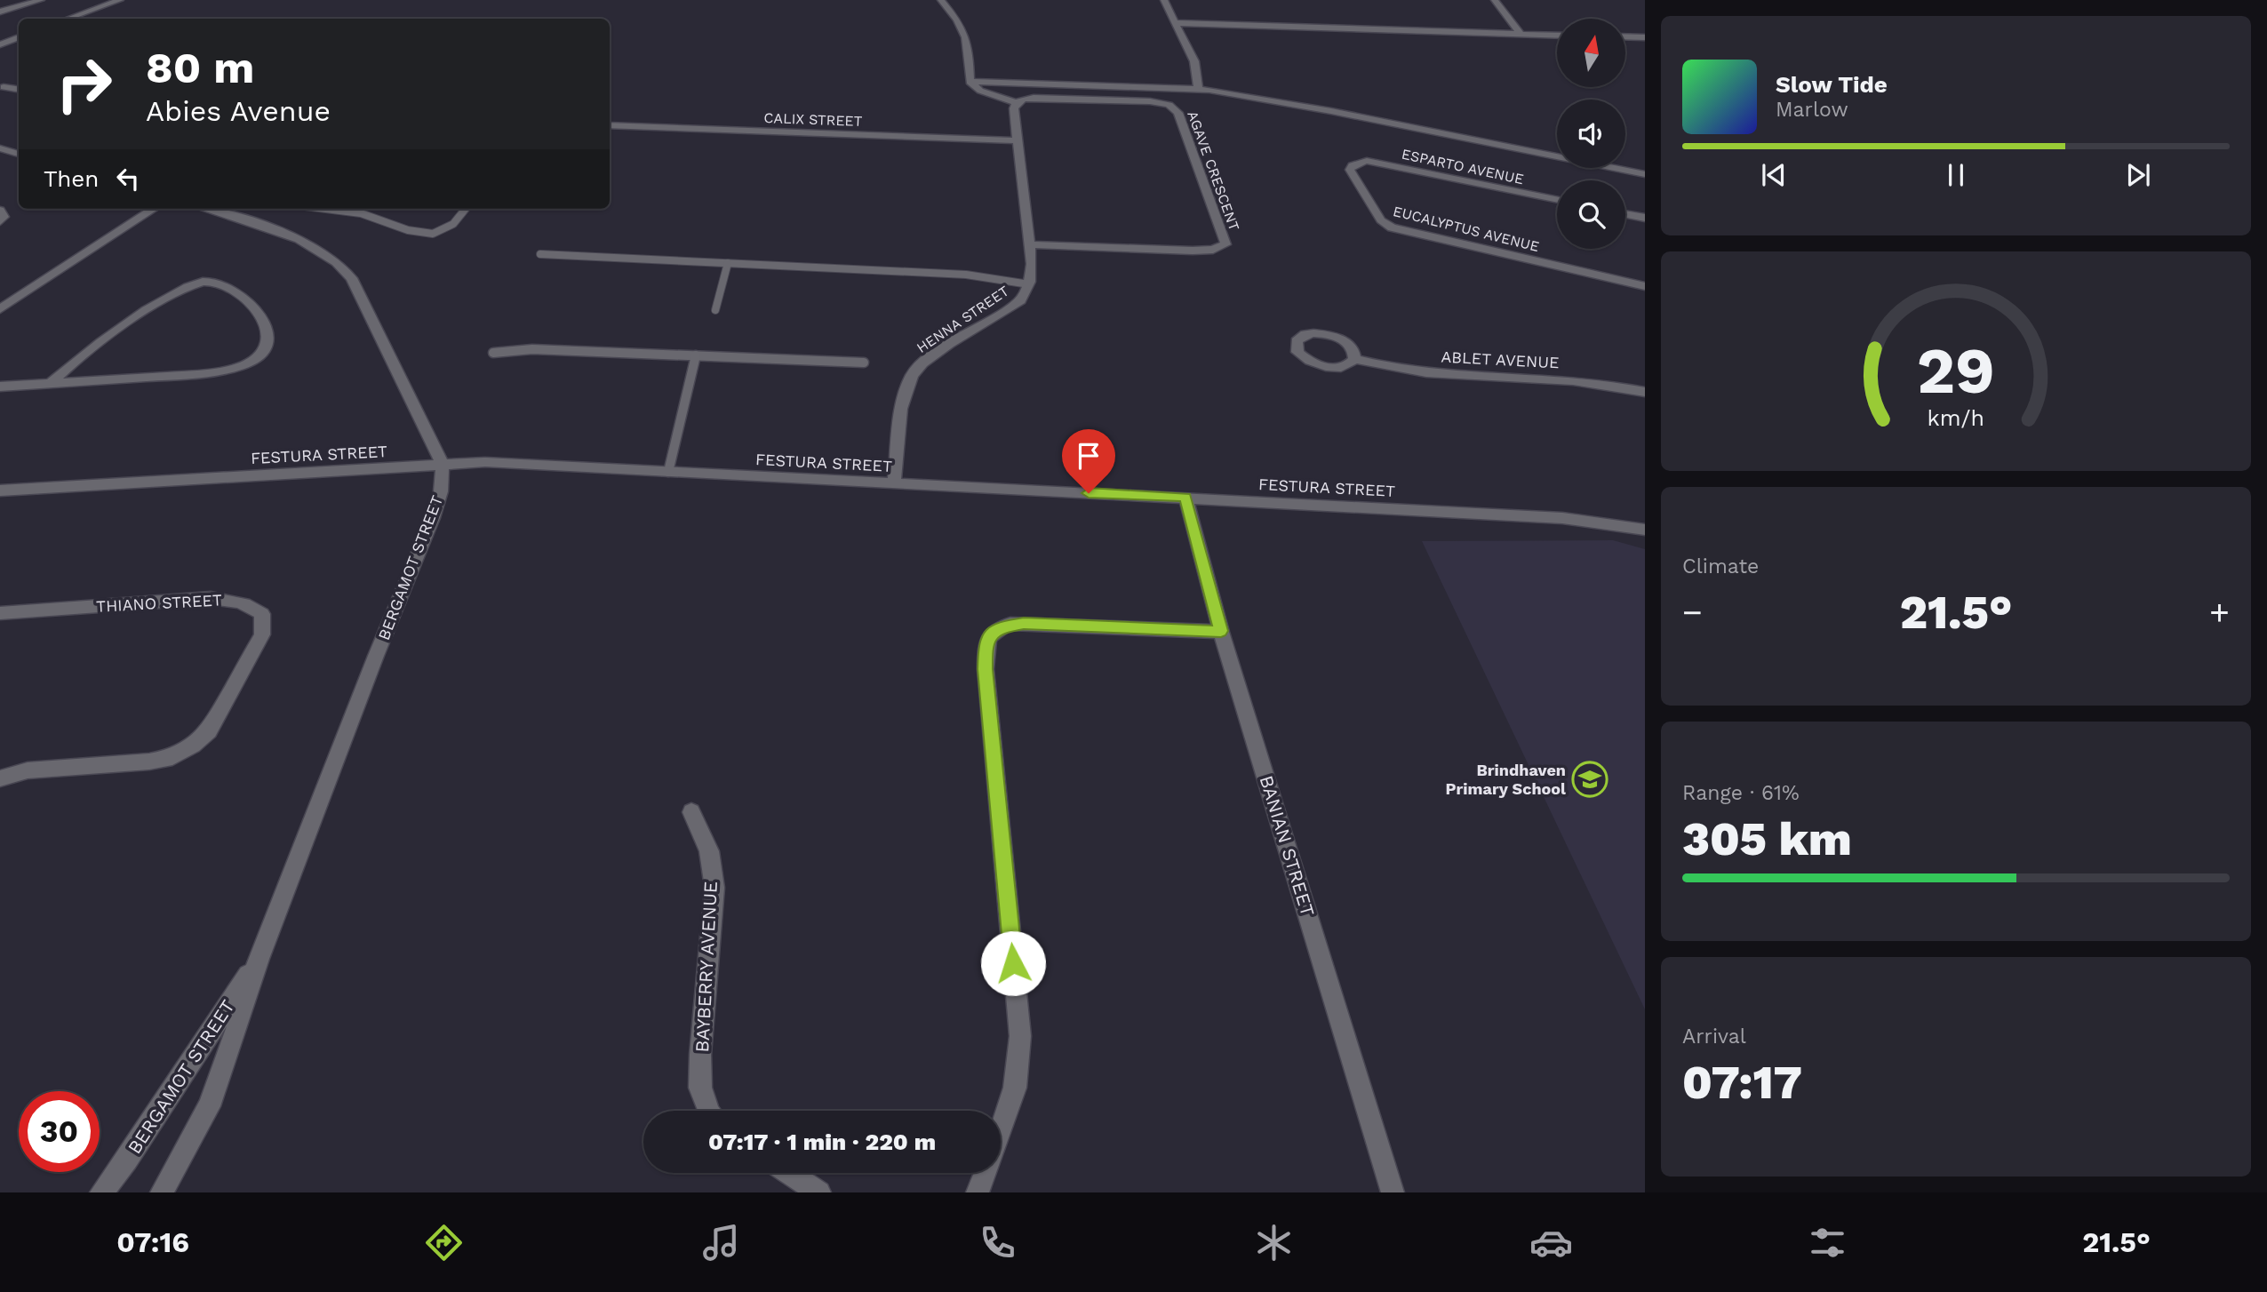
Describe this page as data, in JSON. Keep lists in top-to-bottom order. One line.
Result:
{"streets":{"street":["CALIX STREET","ESPARTO AVENUE","AGAVE CRESCENT","EUCALYPTUS AVENUE","HENNA STREET","ABLET AVENUE","FESTURA STREET","BERGAMOT STREET","THIANO STREET","BANIAN STREET","BAYBERRY AVENUE"]},"crossings":[["CALIX STREET","HENNA STREET"],["ESPARTO AVENUE","EUCALYPTUS AVENUE"],["AGAVE CRESCENT","HENNA STREET"],["HENNA STREET","FESTURA STREET"],["FESTURA STREET","BERGAMOT STREET"],["FESTURA STREET","BANIAN STREET"]],"places":{"school or university":["Brindhaven Primary School"]},"north":"top","page":{"turn":["80 m","Abies Avenue"],"song":["Slow Tide","Marlow"],"then":"Then","tile":["Climate",["Range · 61%","305 km"],["Arrival","07:17"]],"heat":["−","21.5°","+"],"limit":"30","trip":"07:17 · 1 min · 220 m","tabs":["07:16","21.5°"],"gauge":["29","km/h"]}}
